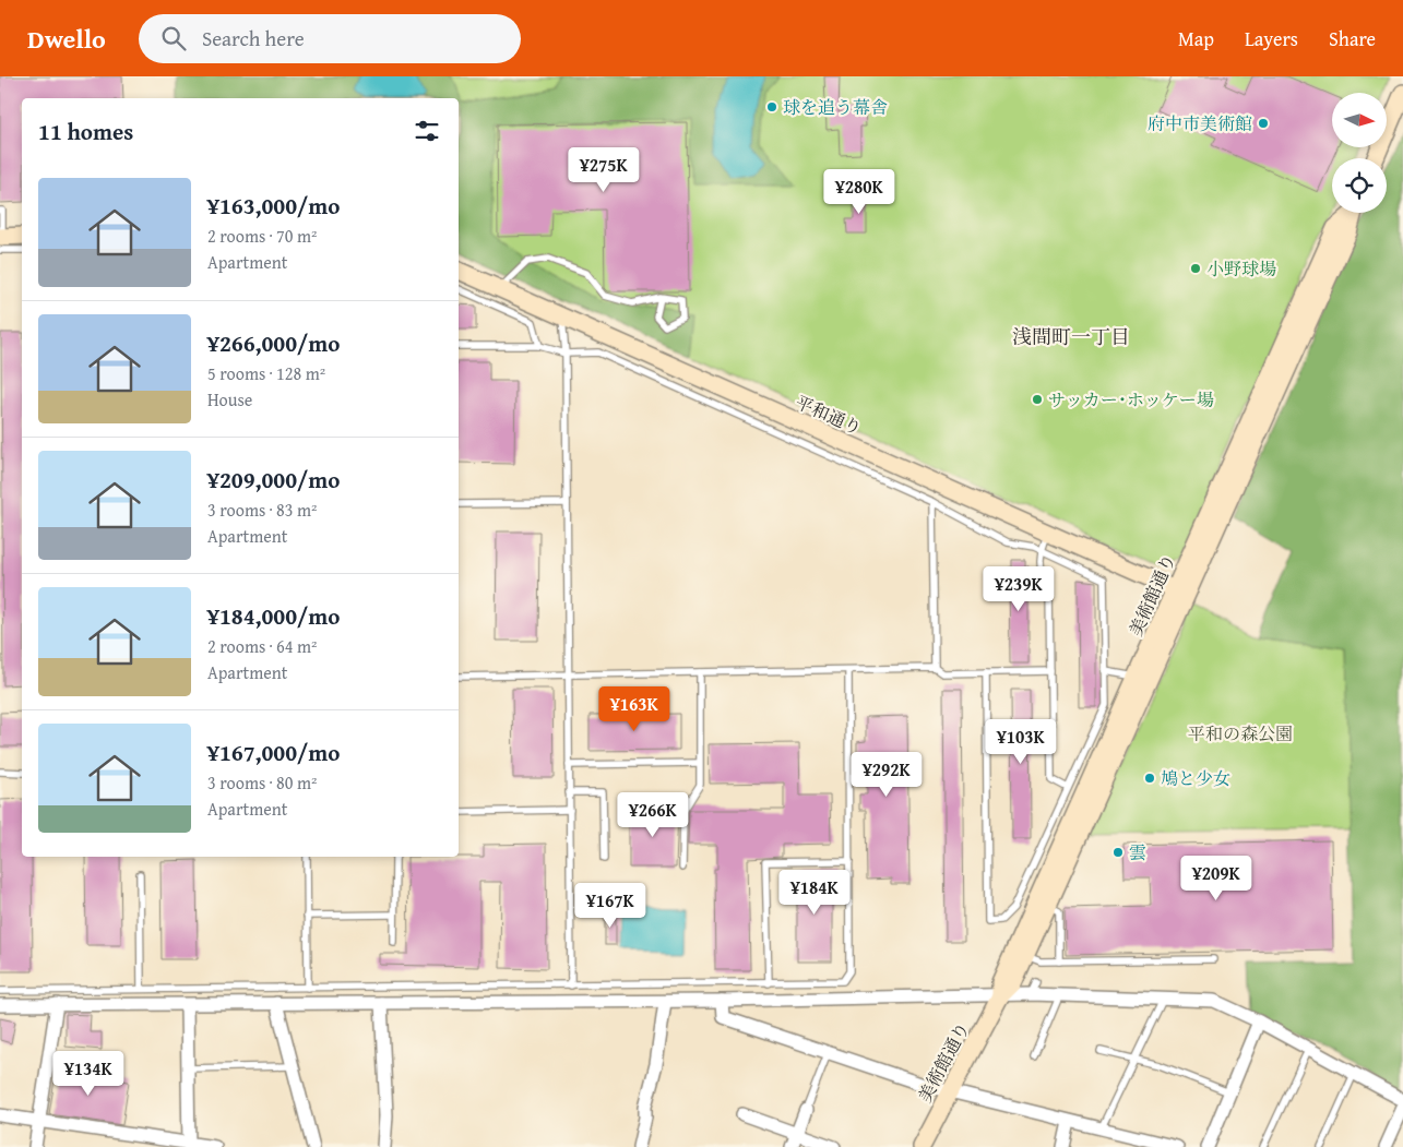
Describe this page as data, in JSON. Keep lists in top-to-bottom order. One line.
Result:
{"streets":{"street":["平和通り","美術館通り"]},"crossings":[["平和通り","美術館通り"]],"districts":["浅間町一丁目"],"parks":["平和の森公園"],"places":["球を追う幕舎","府中市美術館","小野球場","サッカー･ホッケー場","鳩と少女","雲"],"north":"right","page":{"header":"Dwello","search":"Search here","nav":["Map","Layers","Share"],"heading":"11 homes","price":["¥275K","¥280K","¥239K","¥163K","¥103K","¥292K","¥266K","¥209K","¥184K","¥167K","¥134K"],"list":[{"name":"¥163,000/mo","note":"2 rooms · 70 m² · Apartment"},{"name":"¥266,000/mo","note":"5 rooms · 128 m² · House"},{"name":"¥209,000/mo","note":"3 rooms · 83 m² · Apartment"},{"name":"¥184,000/mo","note":"2 rooms · 64 m² · Apartment"},{"name":"¥167,000/mo","note":"3 rooms · 80 m² · Apartment"}]}}
